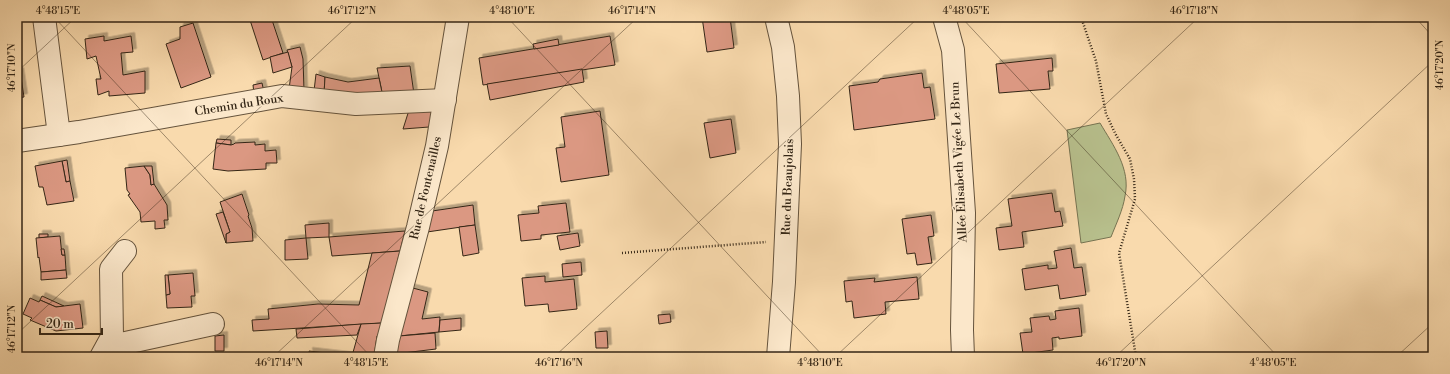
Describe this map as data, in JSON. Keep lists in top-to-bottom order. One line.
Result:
{"streets":{"street":["Chemin du Roux","Allée Élisabeth Vigée Le Brun","Rue du Beaujolais","Rue de Fontenailles"]},"crossings":[["Chemin du Roux","Rue de Fontenailles"]],"scale_bar":"20 m","coordinates":["4°48'15\"E","46°17'12\"N","4°48'10\"E","46°17'14\"N","4°48'05\"E","46°17'18\"N","46°17'20\"N","46°17'10\"N","46°17'16\"N"]}
